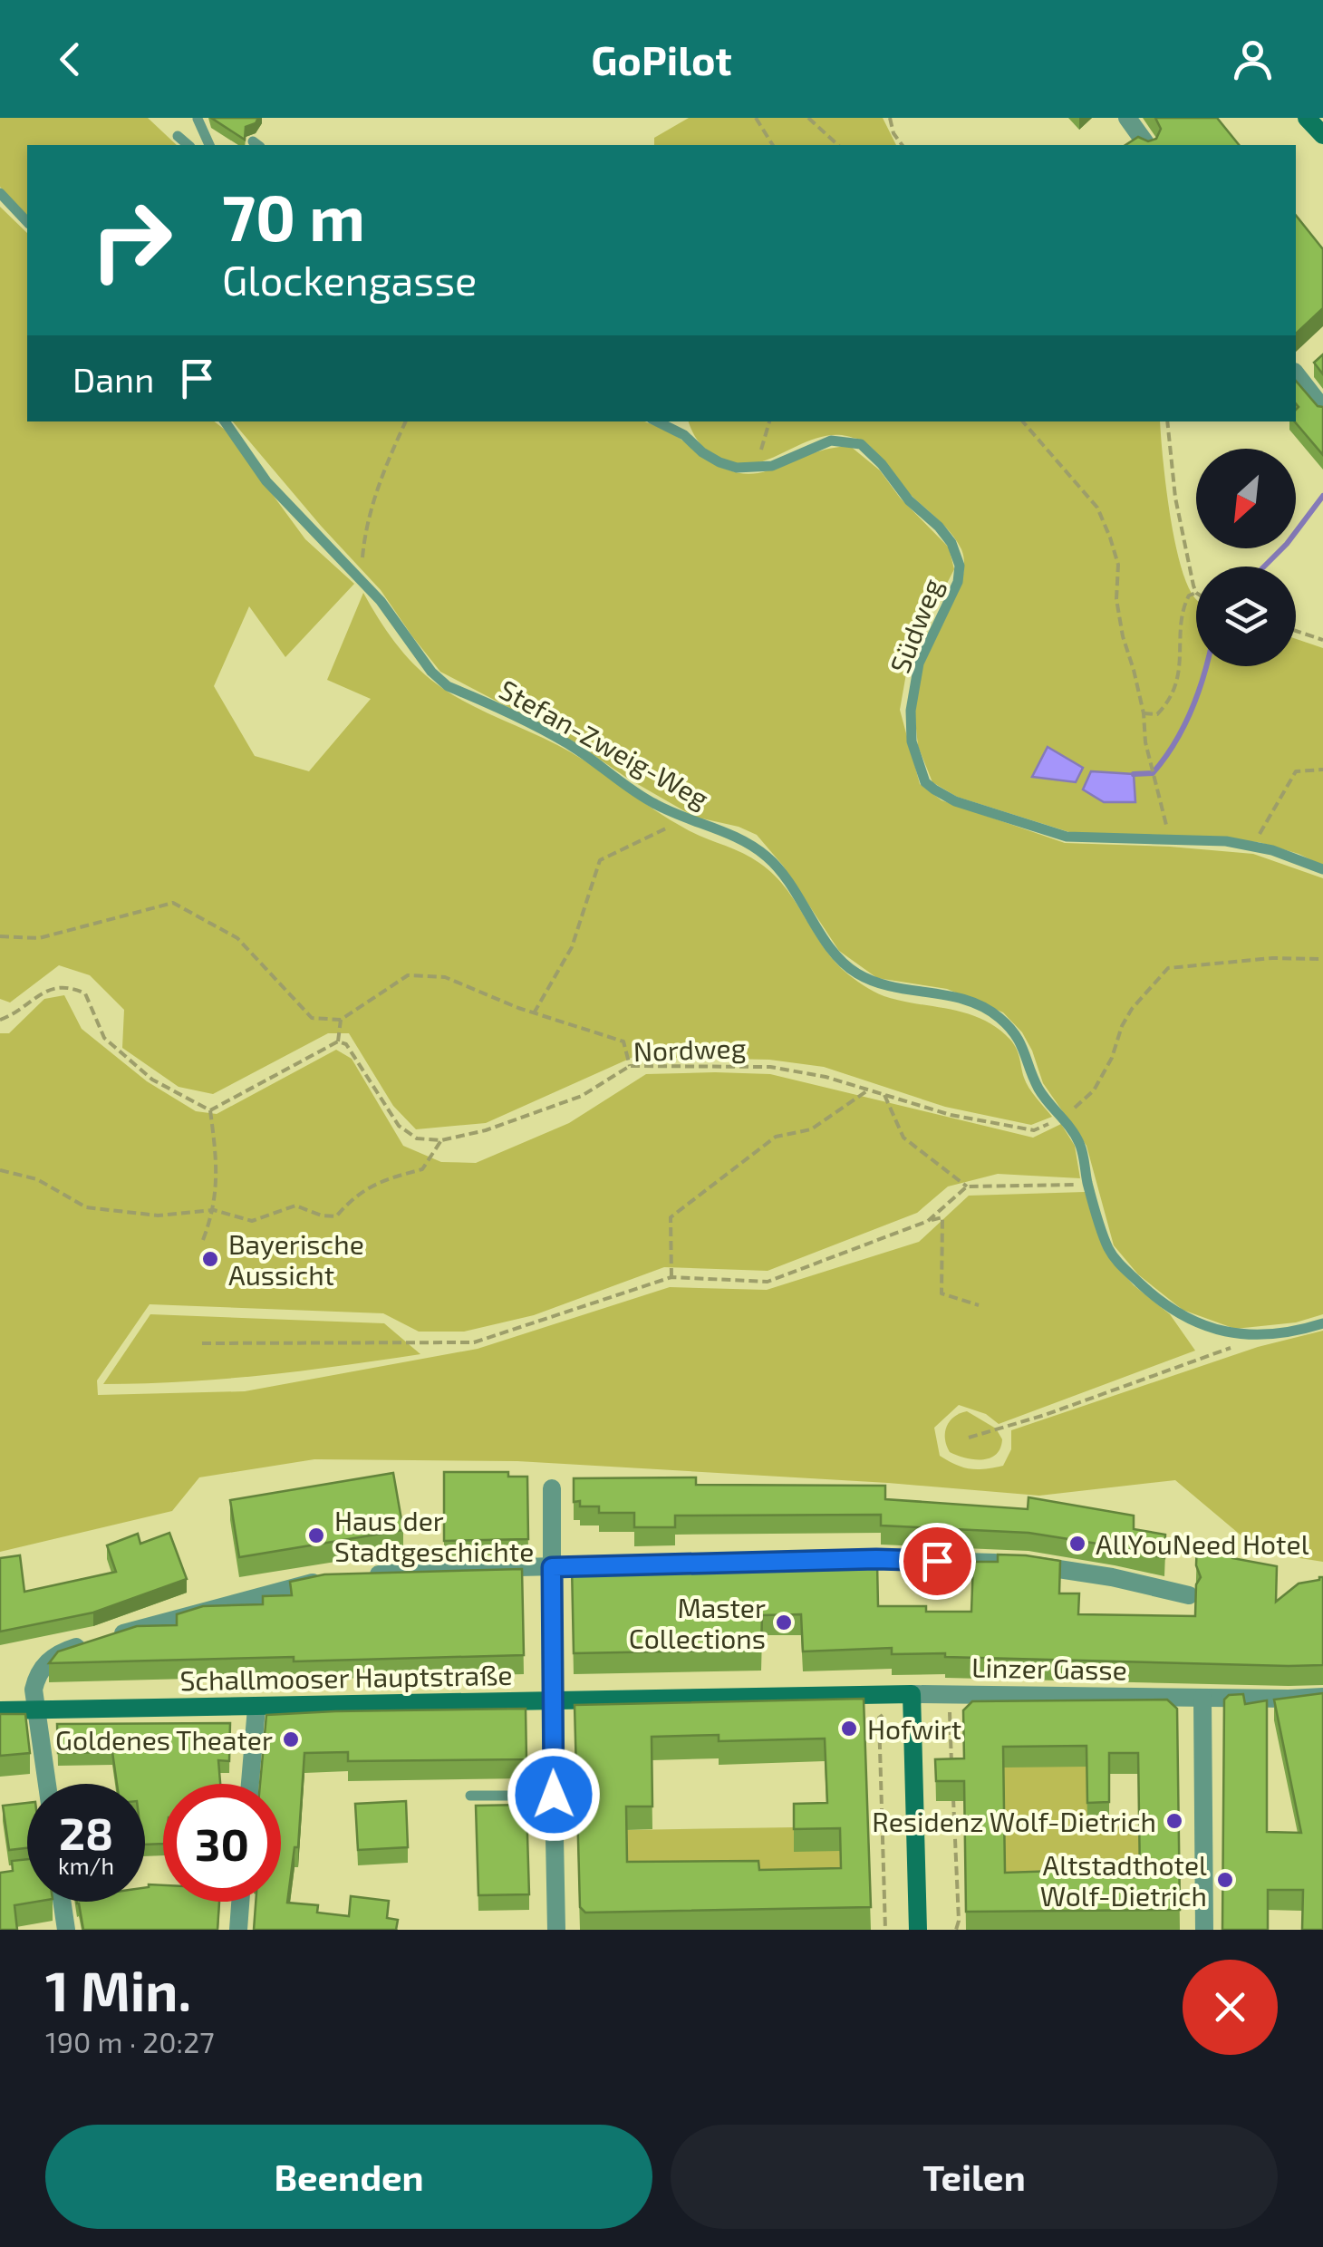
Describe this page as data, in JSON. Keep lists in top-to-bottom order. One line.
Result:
{"streets":{"street":["Linzer Gasse","Schallmooser Hauptstraße"],"lane":["Südweg","Stefan-Zweig-Weg"],"path":["Nordweg"]},"crossings":[["Stefan-Zweig-Weg","Nordweg"],["Linzer Gasse","Schallmooser Hauptstraße"]],"places":["Bayerische Aussicht","Haus der Stadtgeschichte","AllYouNeed Hotel","Master Collections","Hofwirt","Goldenes Theater","Residenz Wolf-Dietrich","Altstadthotel Wolf-Dietrich"],"north":"bottom left","page":{"header":"GoPilot","turn":["70 m","Glockengasse"],"then":"Dann","speed":"28 km/h","limit":"30","heading":["1 Min.","190 m · 20:27"],"buttons":["Beenden","Teilen"]}}
